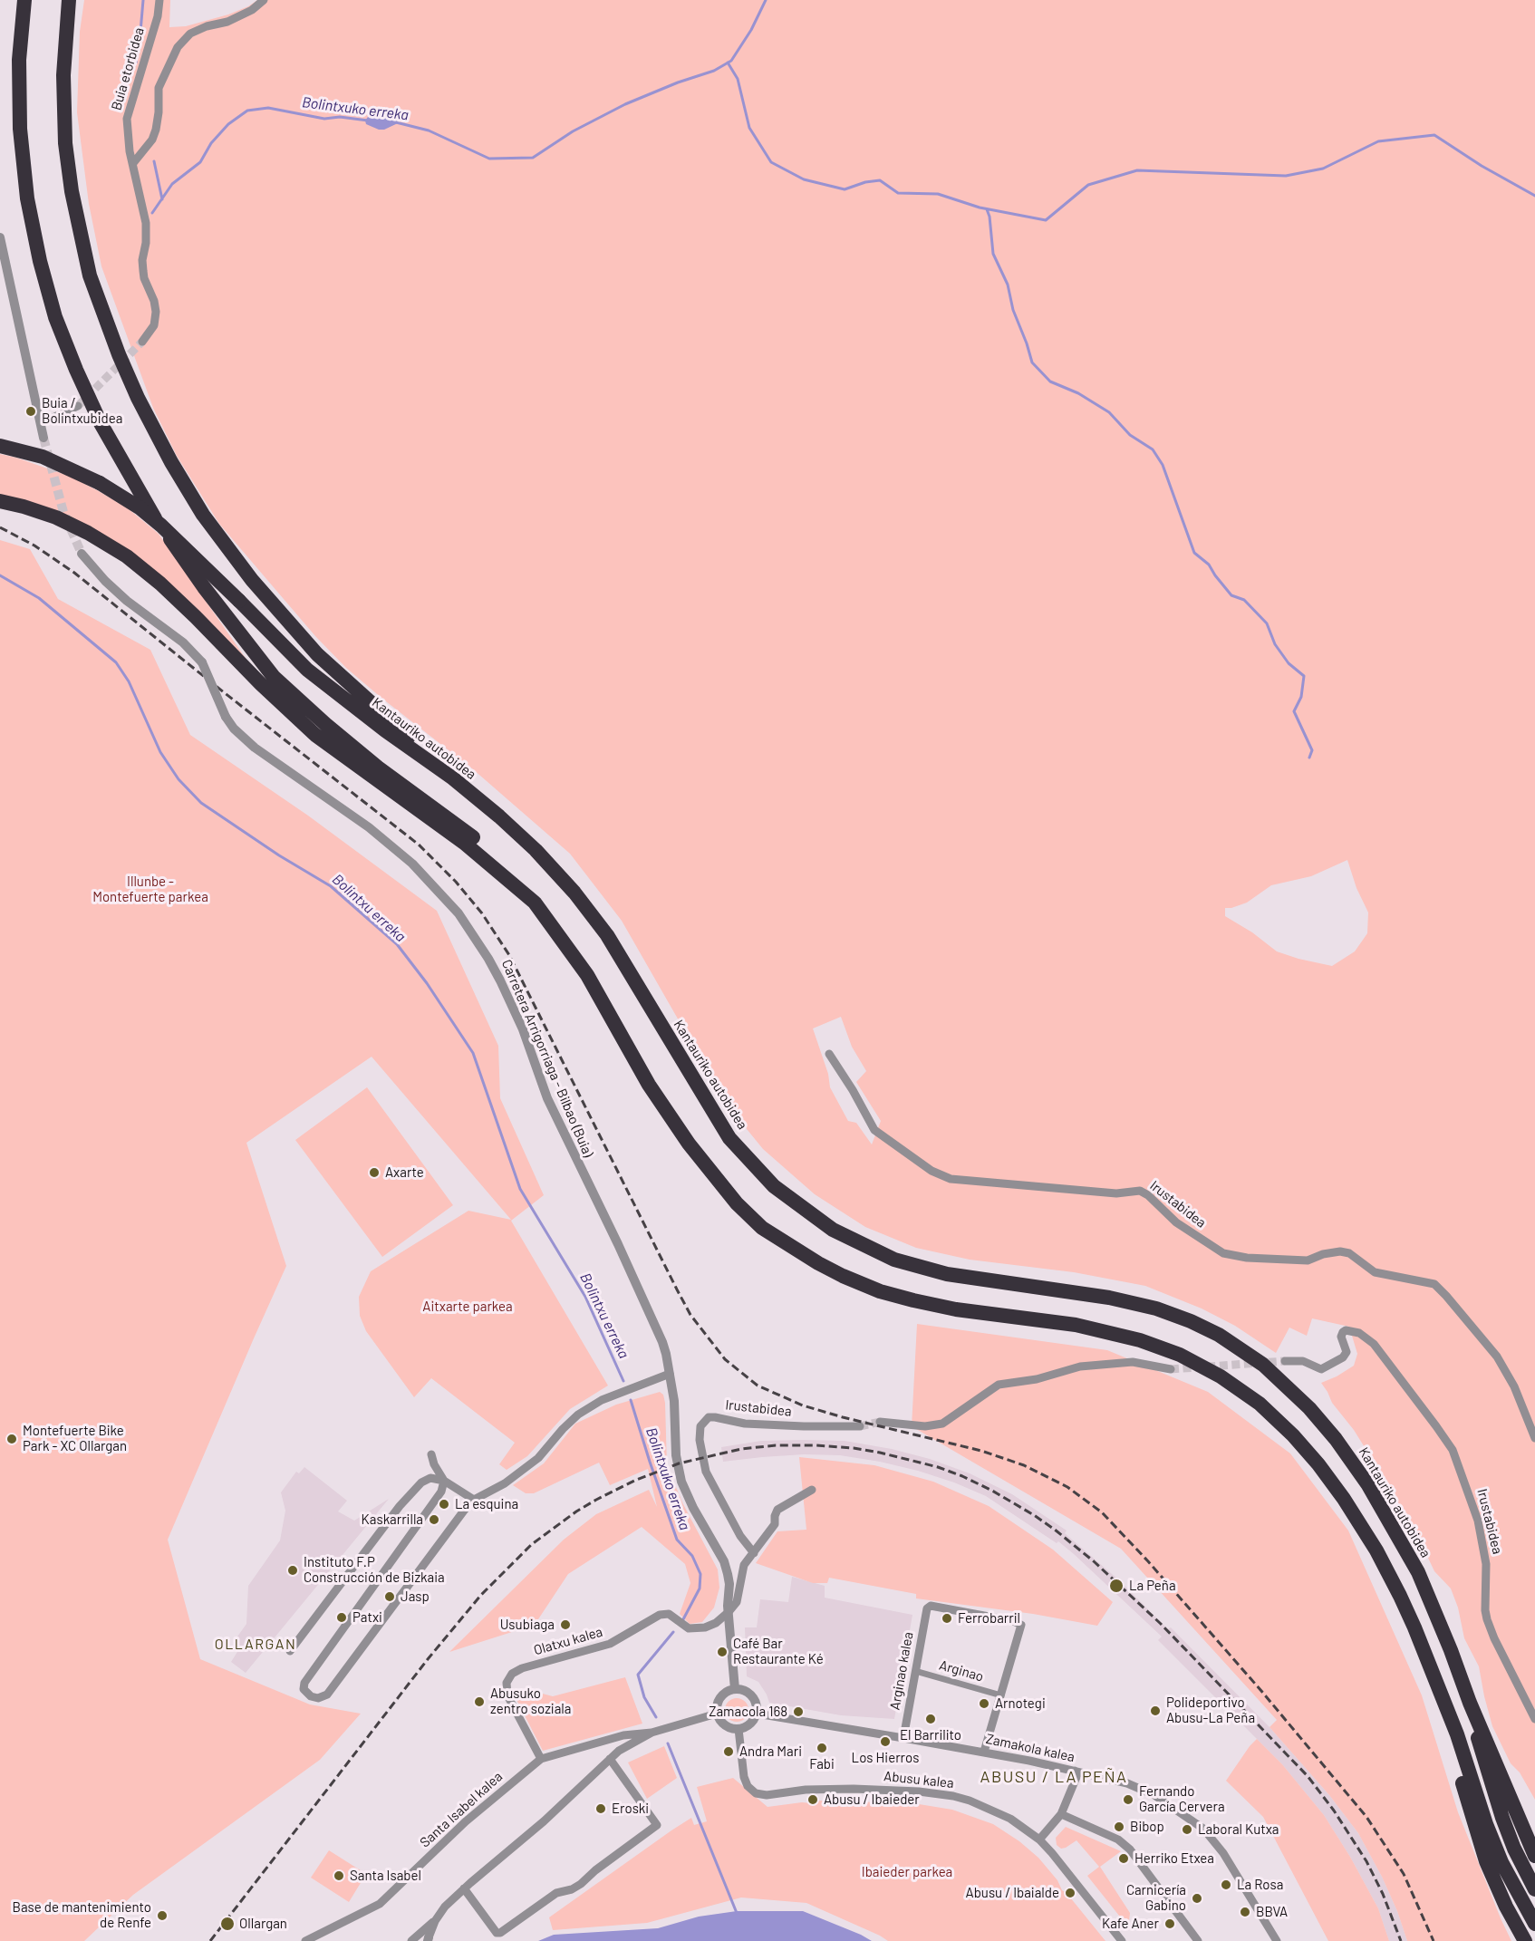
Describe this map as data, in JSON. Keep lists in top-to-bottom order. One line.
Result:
{"streets":{"highway":["Kantauriko autobidea"],"street":["Buia etorbidea","Carretera Arrigorriaga - Bilbao (Buia)","Irustabidea","Olatxu kalea","Arginao kalea","Arginao","Zamakola kalea","Abusu kalea","Santa Isabel kalea"]},"crossings":[["Carretera Arrigorriaga - Bilbao (Buia)","Olatxu kalea"],["Carretera Arrigorriaga - Bilbao (Buia)","Zamakola kalea"],["Carretera Arrigorriaga - Bilbao (Buia)","Abusu kalea"],["Carretera Arrigorriaga - Bilbao (Buia)","Santa Isabel kalea"],["Olatxu kalea","Santa Isabel kalea"],["Arginao kalea","Arginao"],["Arginao kalea","Zamakola kalea"],["Zamakola kalea","Abusu kalea"],["Zamakola kalea","Santa Isabel kalea"],["Abusu kalea","Santa Isabel kalea"]],"districts":["OLLARGAN","ABUSU / LA PEÑA"],"water":["Bolintxuko erreka","Bolintxu erreka"],"parks":["Illunbe - Montefuerte parkea","Aitxarte parkea","Ibaieder parkea"],"places":["Buia / Bolintxubidea","Axarte","Montefuerte Bike Park - XC Ollargan","La esquina","Kaskarrilla","Instituto F.P Construcción de Bizkaia","La Peña","Jasp","Patxi","Ferrobarril","Usubiaga","Café Bar Restaurante Ké","Abusuko zentro soziala","Arnotegi","Polideportivo Abusu-La Peña","Zamacola 168","El Barrilito","Los Hierros","Fabi","Andra Mari","Abusu / Ibaieder","Fernando García Cervera","Eroski","Bibop","Laboral Kutxa","Herriko Etxea","Santa Isabel","La Rosa","Abusu / Ibaialde","Carnicería Gabino","BBVA","Base de mantenimiento de Renfe","Ollargan","Kafe Aner"]}
